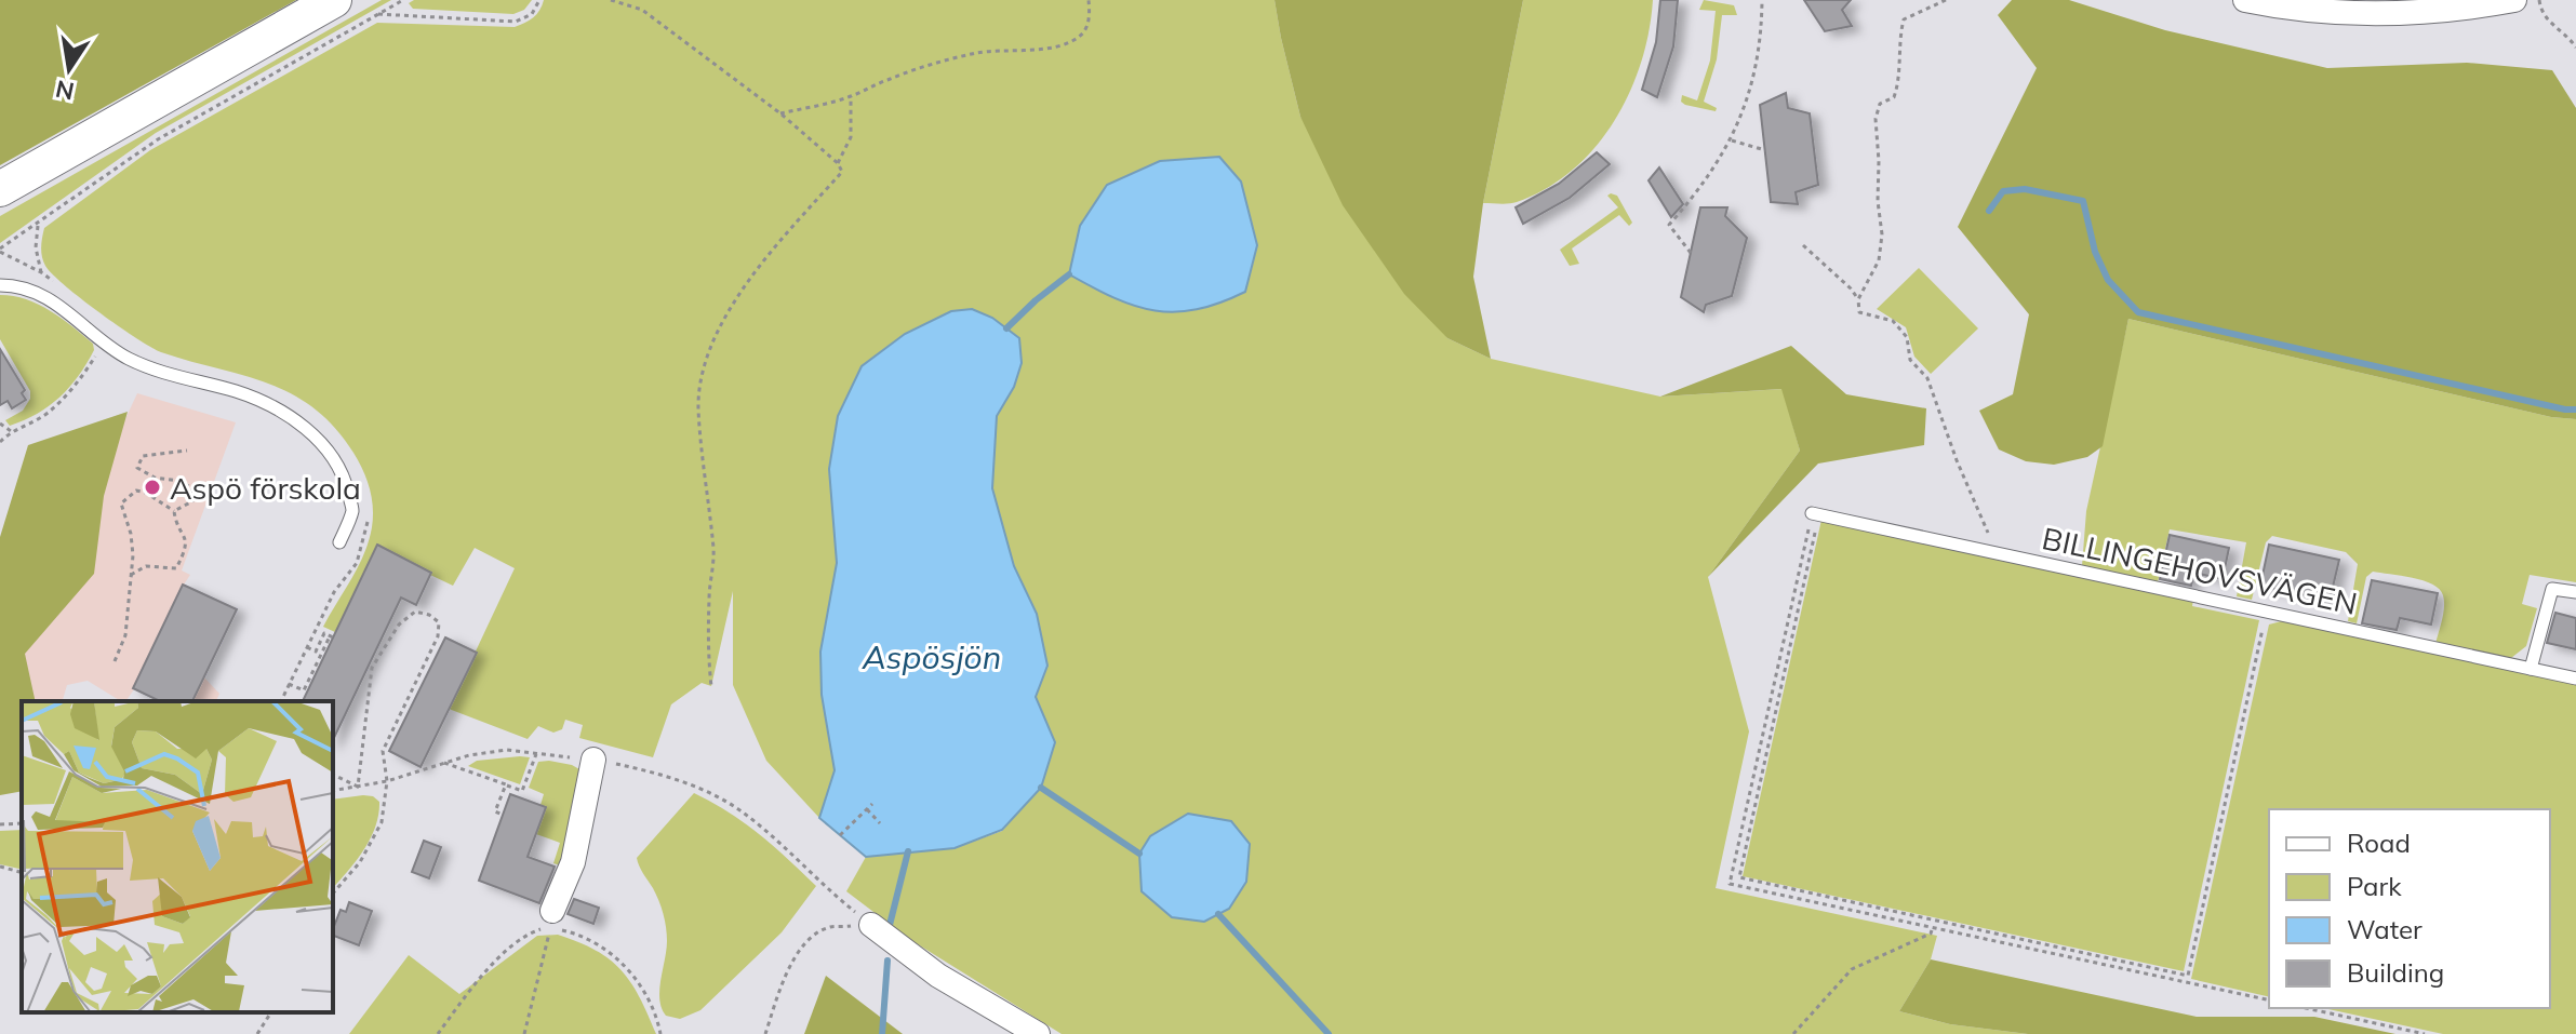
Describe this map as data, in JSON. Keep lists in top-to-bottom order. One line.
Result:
{"streets":{"lane":["BILLINGEHOVSVÄGEN"]},"water":["Aspösjön"],"places":["Aspö förskola"],"legend":["Road","Park","Water","Building"],"north":"bottom"}
